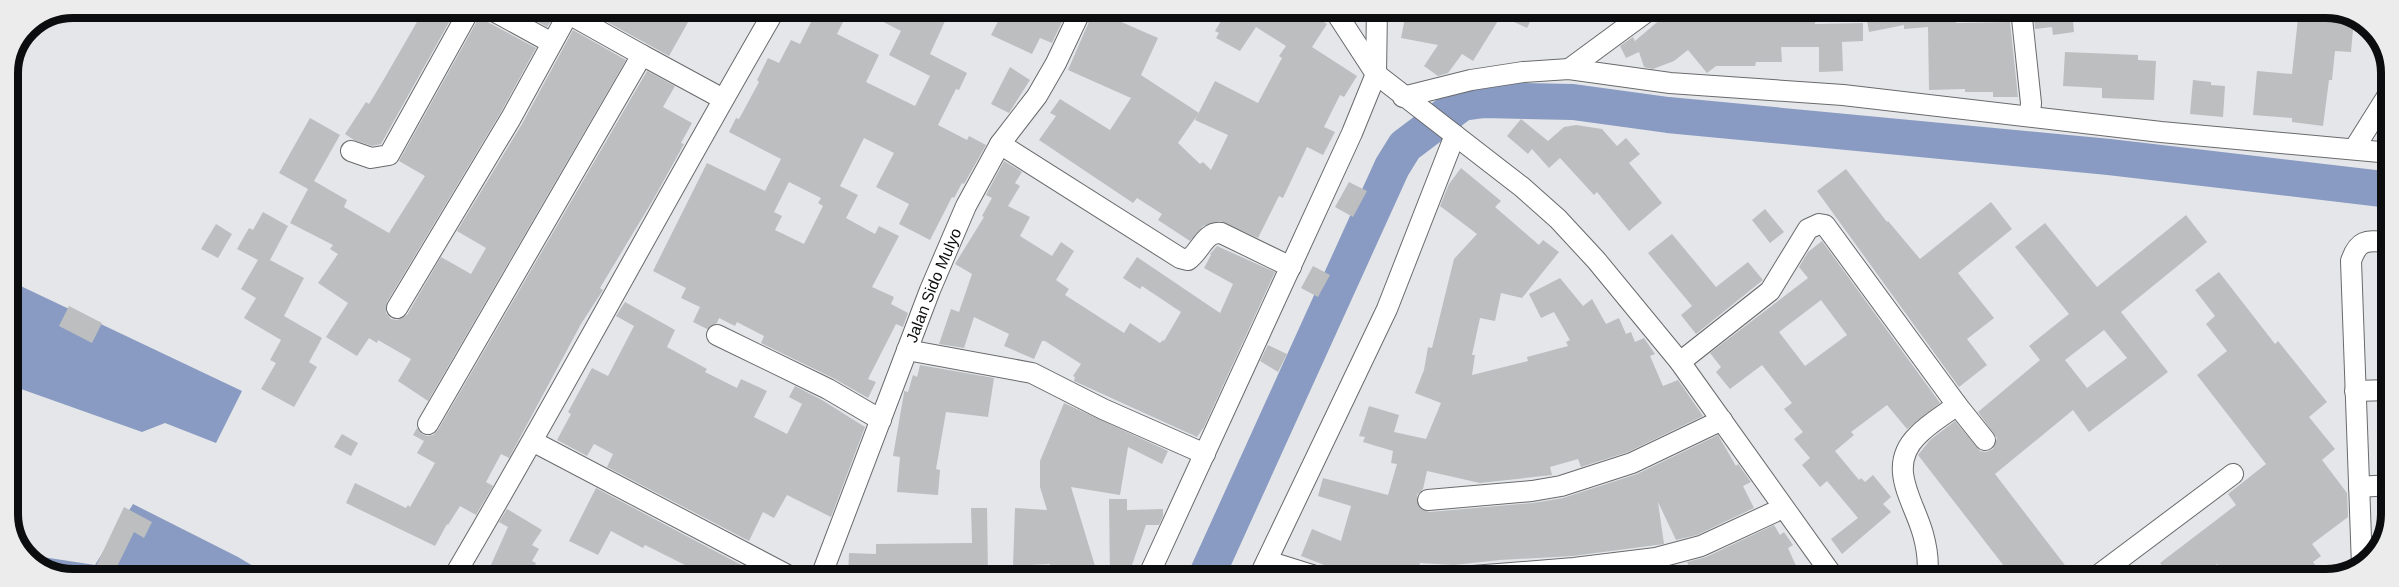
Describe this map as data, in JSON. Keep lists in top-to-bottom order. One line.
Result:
{"streets":{"street":["Jalan Sido Mulyo"]}}
